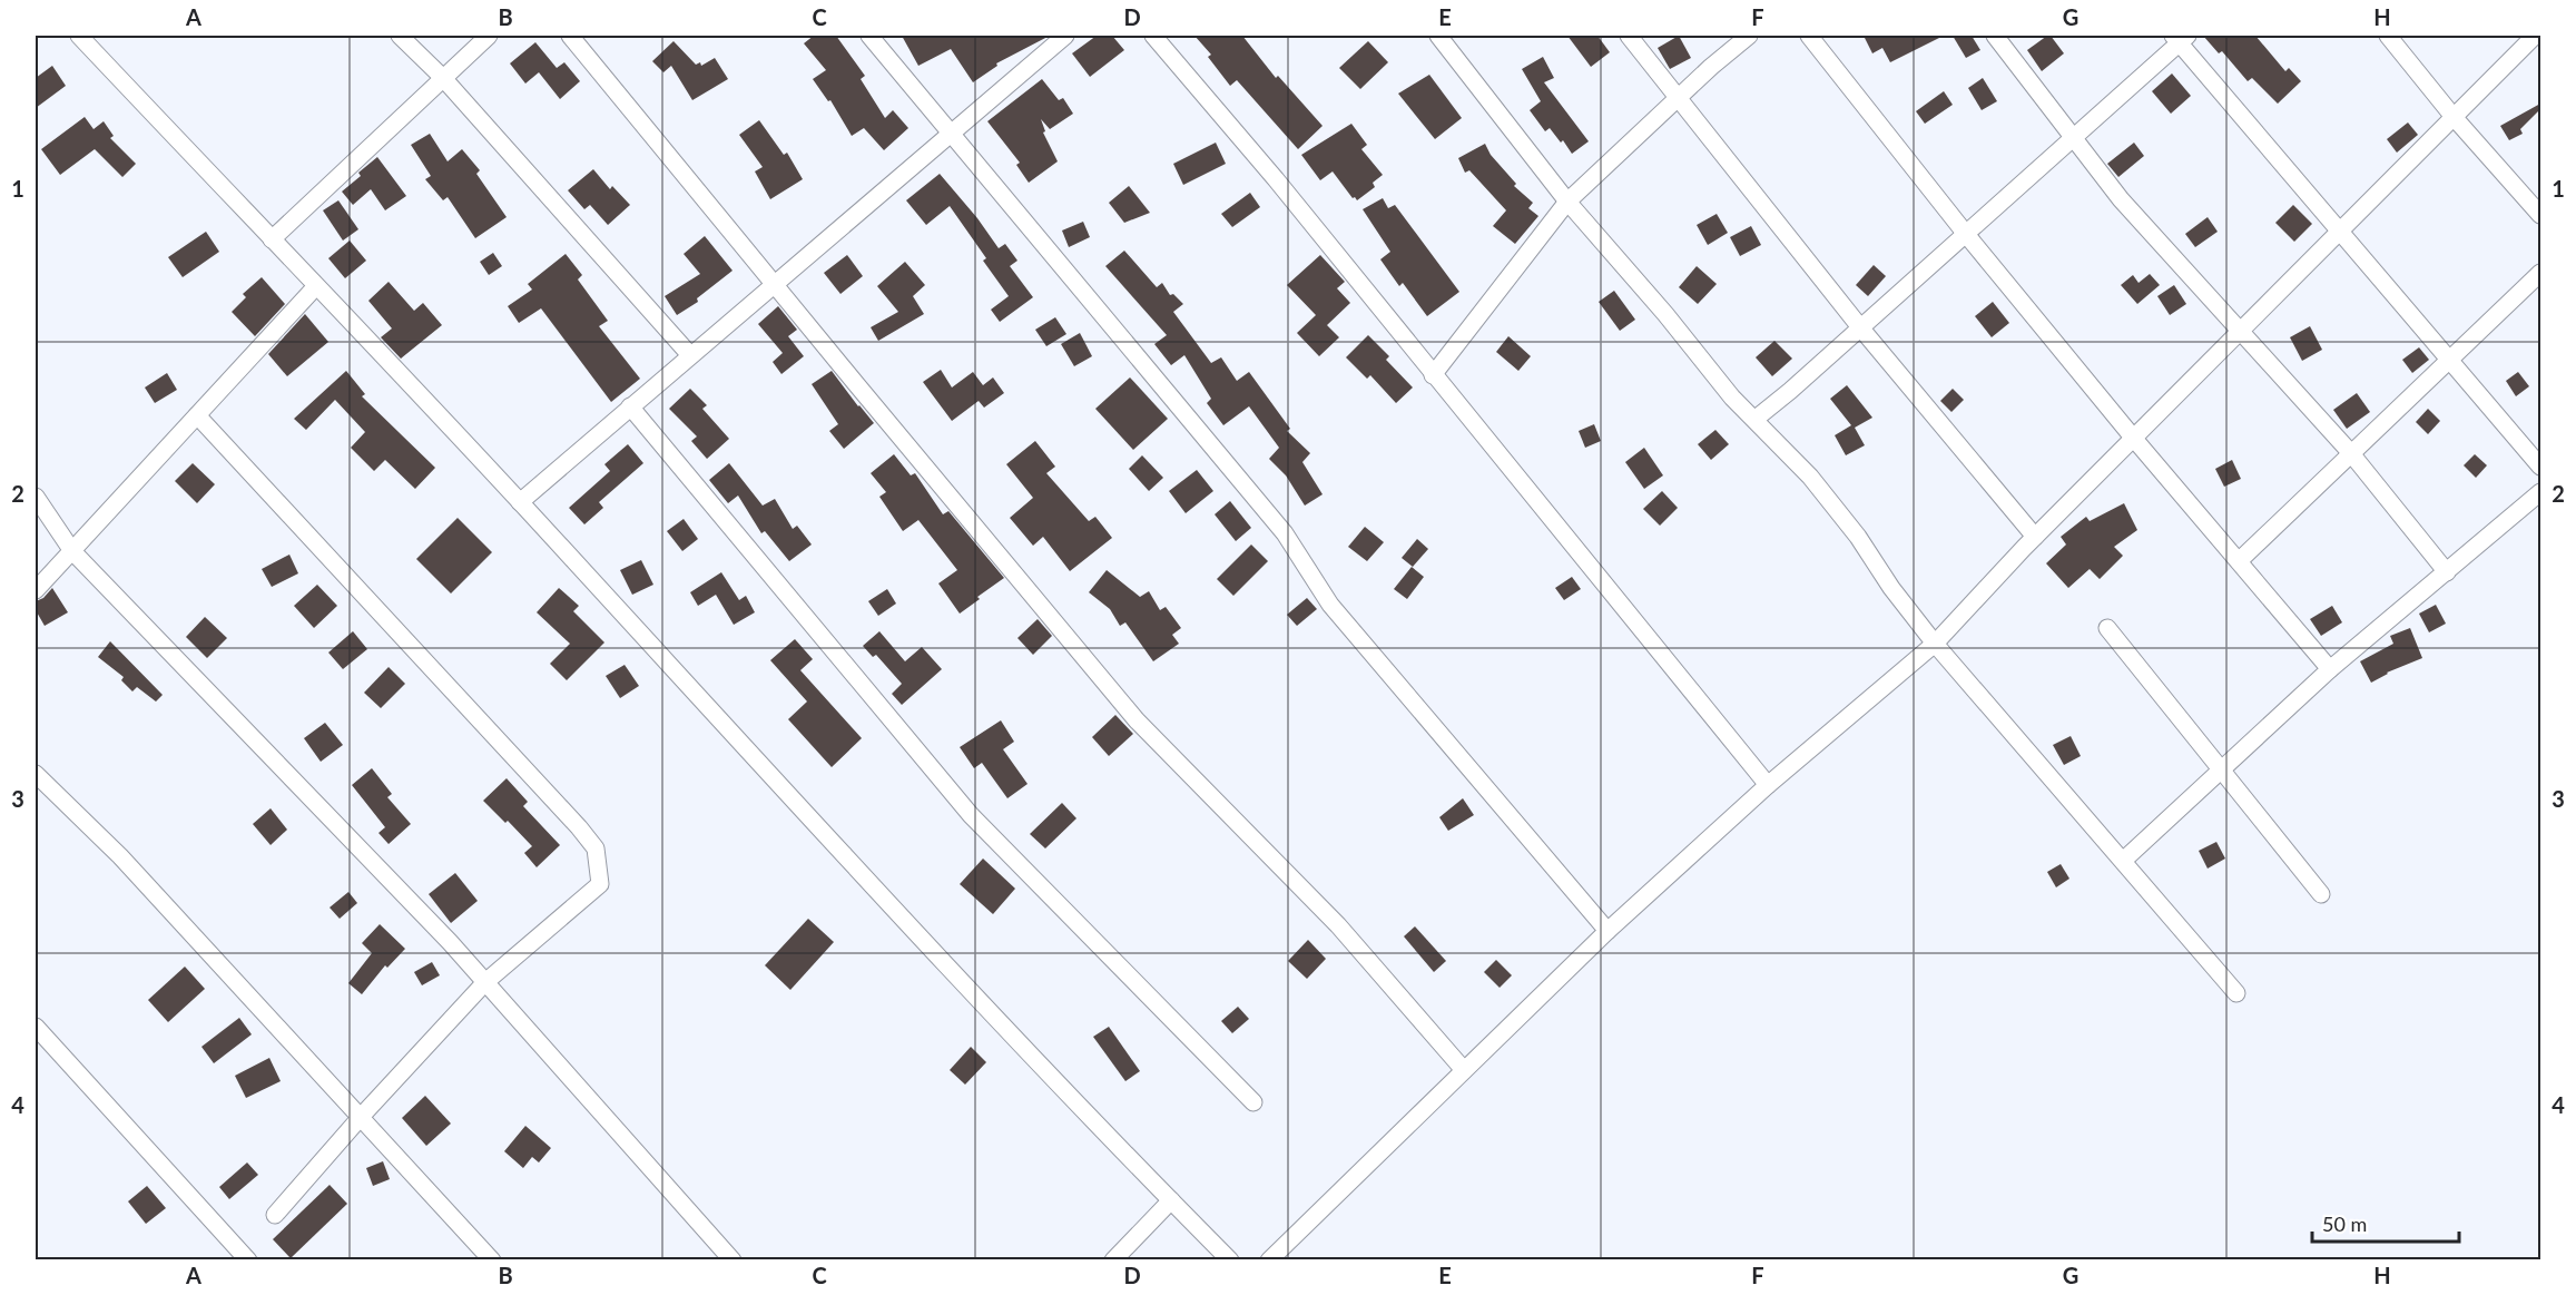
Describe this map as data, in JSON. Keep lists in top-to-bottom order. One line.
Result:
{"scale_bar":"50 m","grid":{"columns":["A","B","C","D","E","F","G","H"],"rows":["1","2","3","4"]}}
